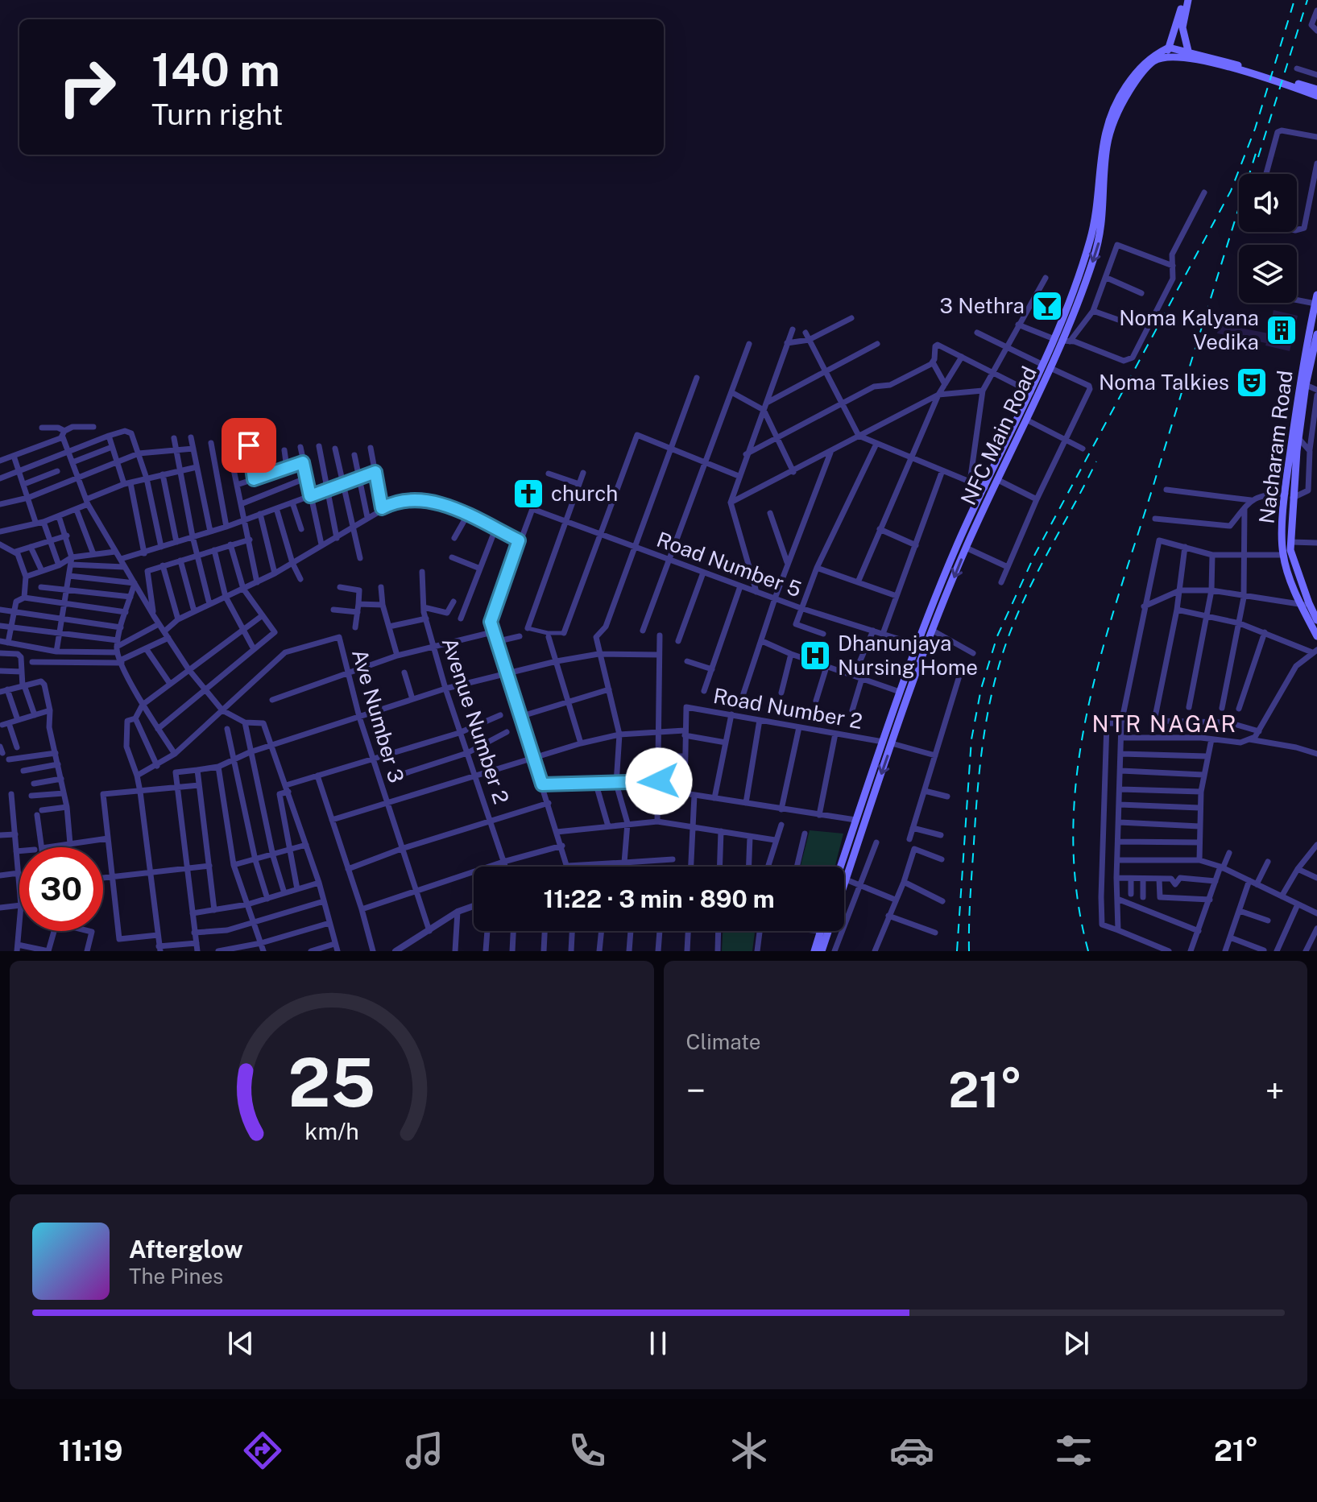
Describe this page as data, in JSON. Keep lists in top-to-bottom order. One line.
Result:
{"streets":{"main road":["NFC Main Road","Nacharam Road"],"street":["Road Number 5","Road Number 2","Ave Number 3","Avenue Number 2"]},"crossings":[["NFC Main Road","Road Number 5"],["NFC Main Road","Road Number 2"]],"districts":["NTR NAGAR"],"places":{"bar":["3 Nethra"],"building":["Noma Kalyana Vedika"],"theatre":["Noma Talkies"],"church":["church"],"hospital":["Dhanunjaya Nursing Home"]},"page":{"turn":["140 m","Turn right"],"limit":"30","trip":"11:22 · 3 min · 890 m","tile":"Climate","heat":["−","21°","+"],"song":["Afterglow","The Pines"],"tabs":["11:19","21°"],"gauge":["25","km/h"]}}
